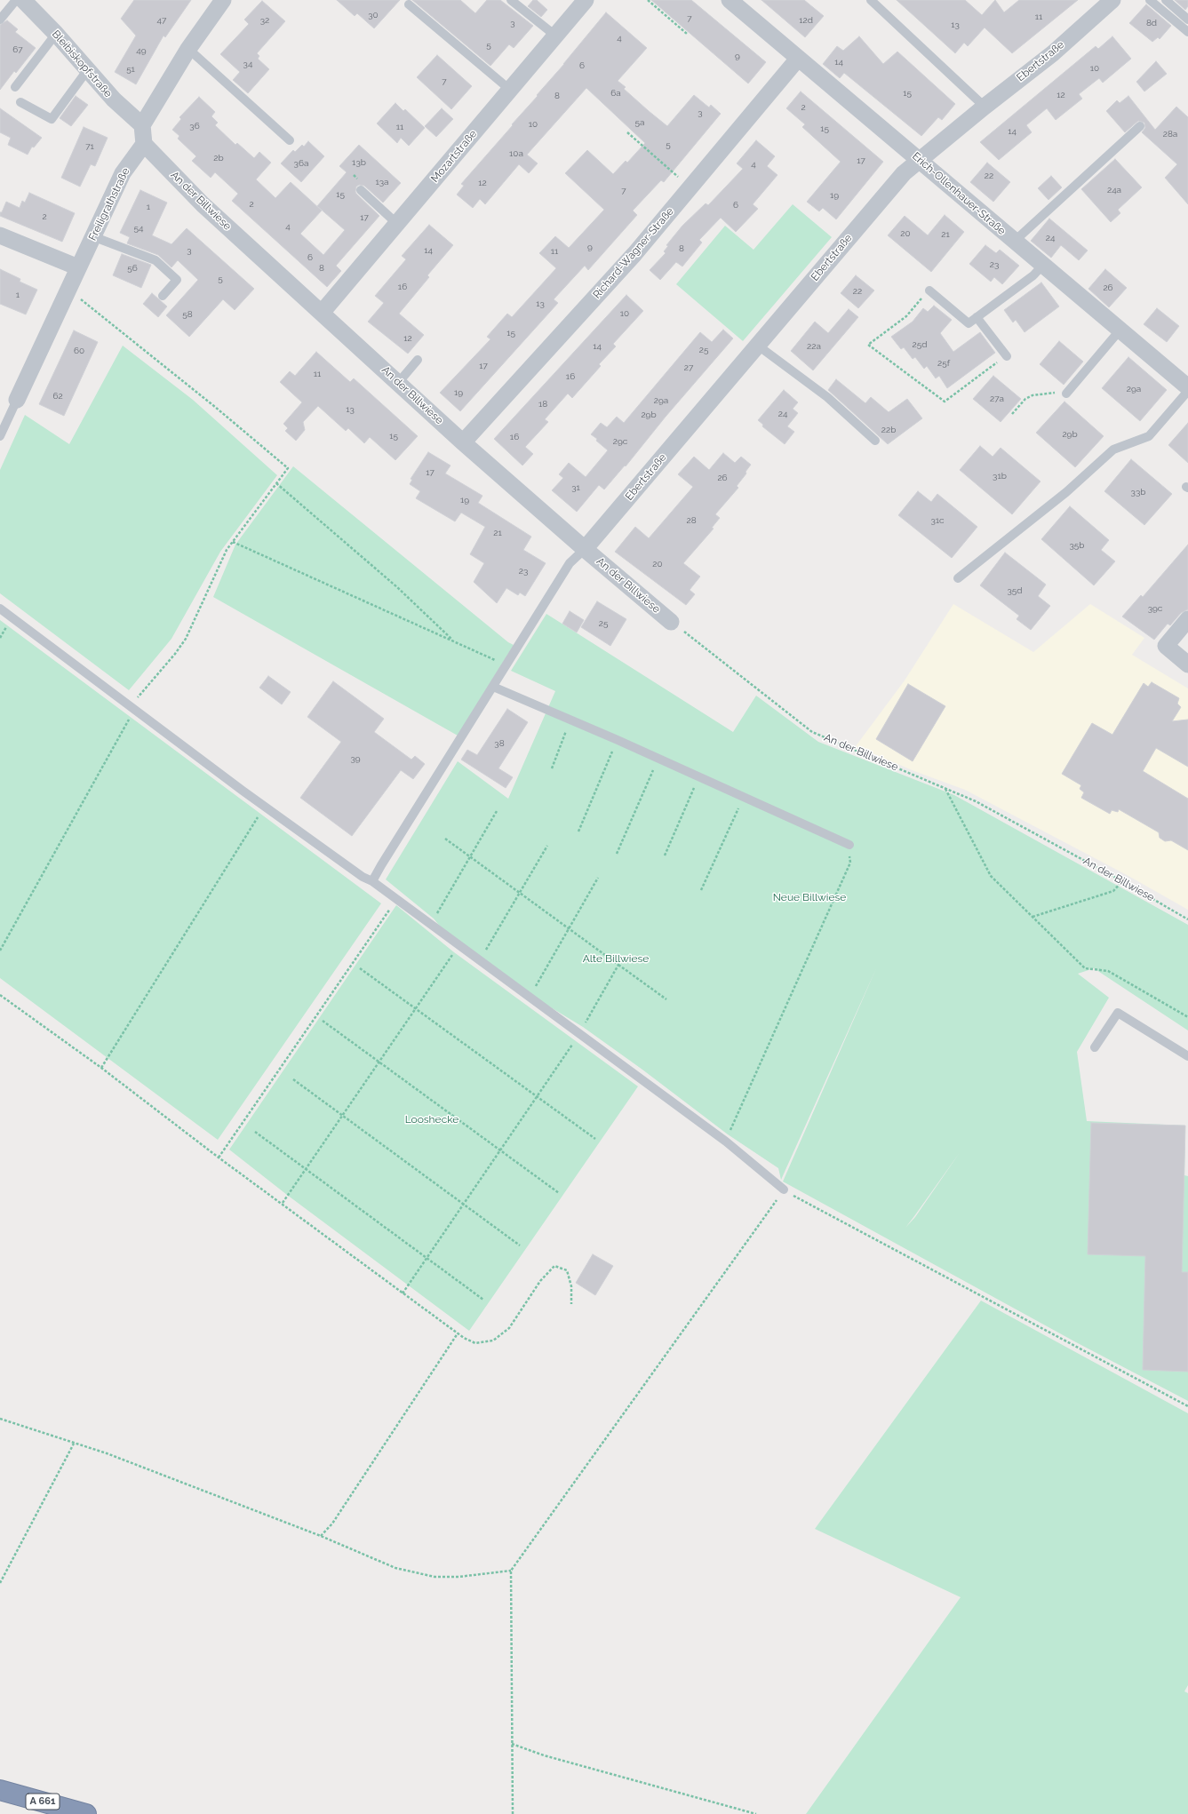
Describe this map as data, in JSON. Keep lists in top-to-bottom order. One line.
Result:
{"streets":{"highway":["A 661"],"street":["Ebertstraße","Bleibiskopfstraße","Mozartstraße","Erich-Ollenhauer-Straße","An der Billwiese","Freiligrathstraße","Richard-Wagner-Straße"]},"crossings":[["Ebertstraße","Erich-Ollenhauer-Straße"],["Ebertstraße","An der Billwiese"],["Mozartstraße","An der Billwiese"],["Erich-Ollenhauer-Straße","Richard-Wagner-Straße"],["An der Billwiese","Freiligrathstraße"],["An der Billwiese","Richard-Wagner-Straße"]],"parks":["Neue Billwiese","Alte Billwiese","Looshecke"],"house_numbers":["30","11","7","47","32","12d","3","8d","13","4","5","67","49","9","14","34","6","10","51","7","6a","15","12","8","2","3","5a","10","36","11","15","14","28a","5","71","10a","2b","17","13b","36a","4","22","13a","12","24a","7","15","19","2","6","1","2","17","4","54","20","21","24","9","8","3","14","11","6","23","56","8","5","16","26","22","1","13","10","58","15","12","25d","14","22a","25","60","25f","17","27","11","16","29a","19","62","27a","29a","18","13","24","29b","22b","29b","15","16","29c","17","31b","26","31","33b","19","28","31c","21","35b","20","23","35d","39c","25","38","39"]}
